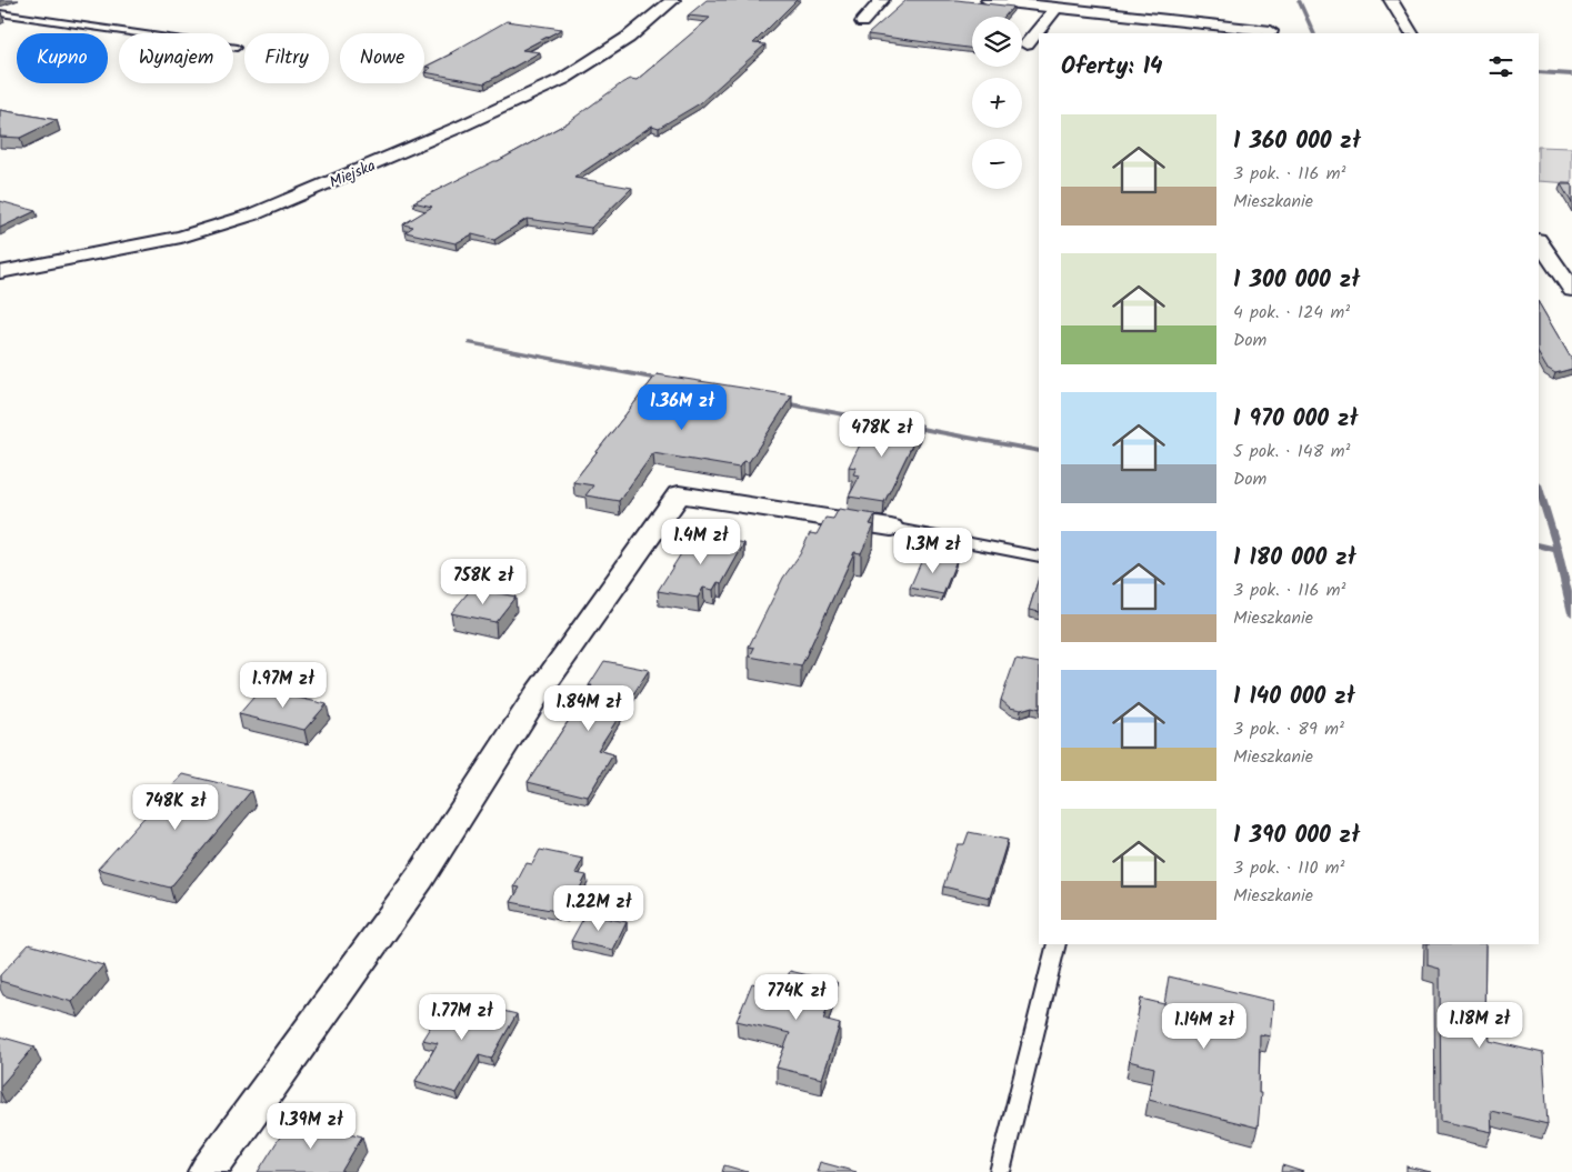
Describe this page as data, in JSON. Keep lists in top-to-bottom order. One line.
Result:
{"streets":{"street":["Miejska"]},"page":{"map_buttons":["+","−"],"chip":["Kupno","Wynajem","Filtry","Nowe"],"heading":"Oferty: 14","list":[{"name":"1 360 000 zł","note":"3 pok. · 116 m² · Mieszkanie"},{"name":"1 300 000 zł","note":"4 pok. · 124 m² · Dom"},{"name":"1 970 000 zł","note":"5 pok. · 148 m² · Dom"},{"name":"1 180 000 zł","note":"3 pok. · 116 m² · Mieszkanie"},{"name":"1 140 000 zł","note":"3 pok. · 89 m² · Mieszkanie"},{"name":"1 390 000 zł","note":"3 pok. · 110 m² · Mieszkanie"}],"price":["1.36M zł","478K zł","1.4M zł","1.3M zł","758K zł","1.97M zł","1.84M zł","748K zł","1.22M zł","774K zł","1.77M zł","1.18M zł","1.14M zł","1.39M zł"]}}
